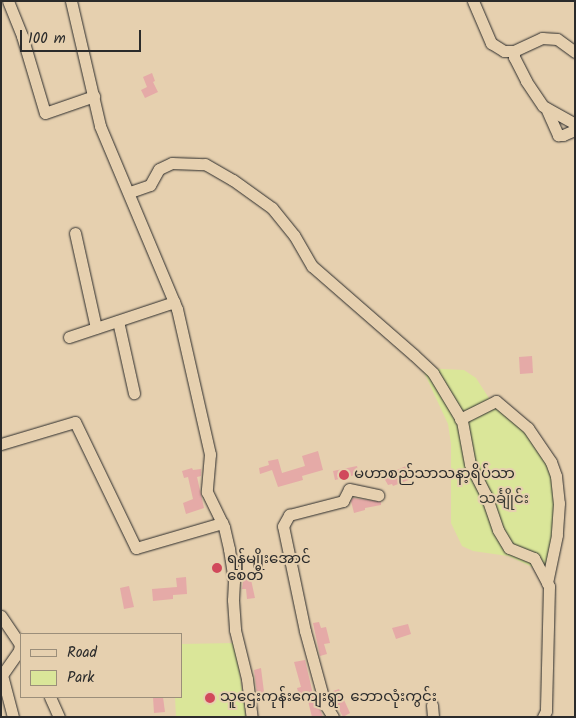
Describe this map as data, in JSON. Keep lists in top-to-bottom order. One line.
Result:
{"parks":["သင်္ချိုင်း"],"places":["မဟာစည်သာသနာ့ရိပ်သာ","ရန်မျိုးအောင် စေတီ","သူဌေးကုန်းကျေးရွာ ဘောလုံးကွင်း"],"legend":["Road","Park"],"scale_bar":"100 m"}
